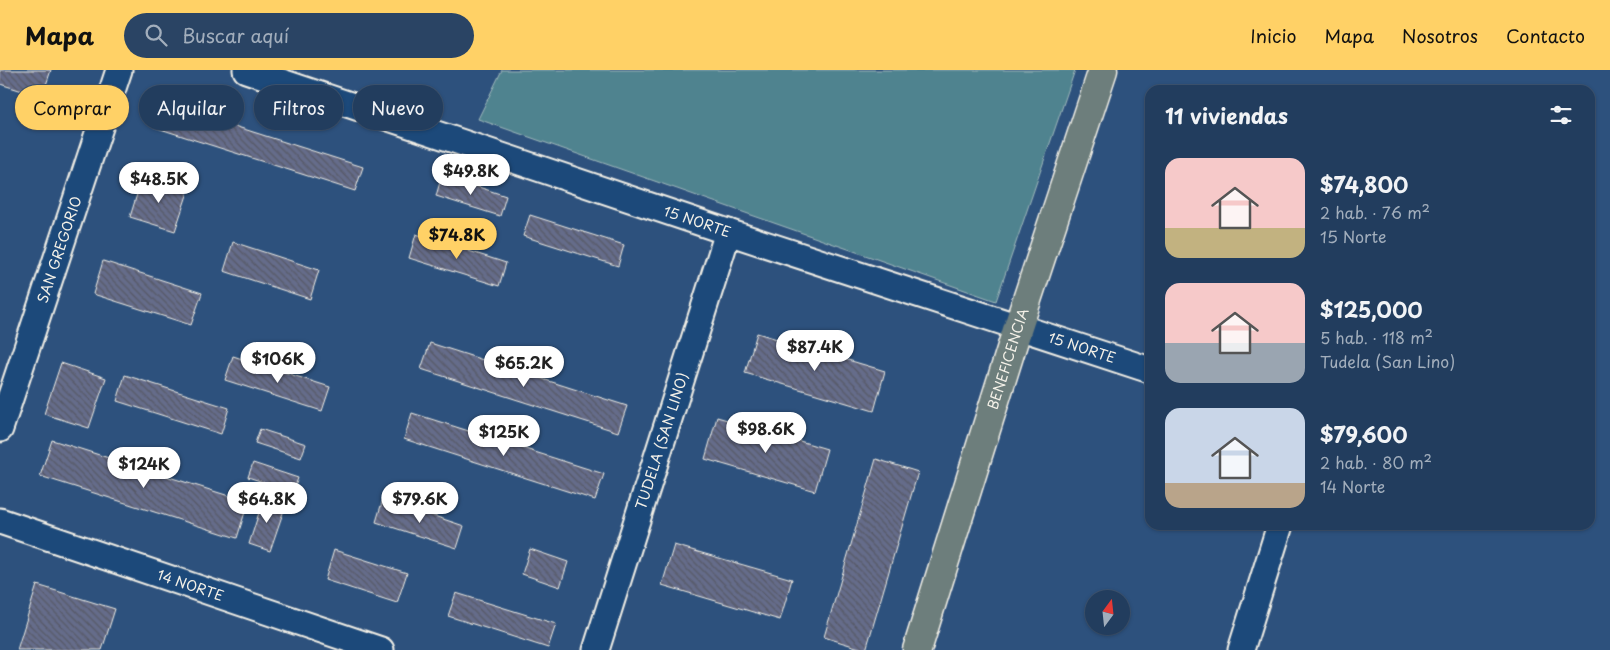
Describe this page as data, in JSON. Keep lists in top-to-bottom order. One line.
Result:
{"streets":{"main road":["BENEFICENCIA"],"street":["15 NORTE","SAN GREGORIO","TUDELA (SAN LINO)","14 NORTE"]},"crossings":[["15 NORTE","BENEFICENCIA"],["15 NORTE","TUDELA (SAN LINO)"]],"north":"top","page":{"header":"Mapa","search":"Buscar aquí","nav":["Inicio","Mapa","Nosotros","Contacto"],"chip":["Comprar","Alquilar","Filtros","Nuevo"],"heading":"11 viviendas","list":[{"name":"$74,800","note":"2 hab. · 76 m² · 15 Norte"},{"name":"$125,000","note":"5 hab. · 118 m² · Tudela (San Lino)"},{"name":"$79,600","note":"2 hab. · 80 m² · 14 Norte"}],"price":["$49.8K","$48.5K","$74.8K","$87.4K","$106K","$65.2K","$98.6K","$125K","$124K","$64.8K","$79.6K"]}}
